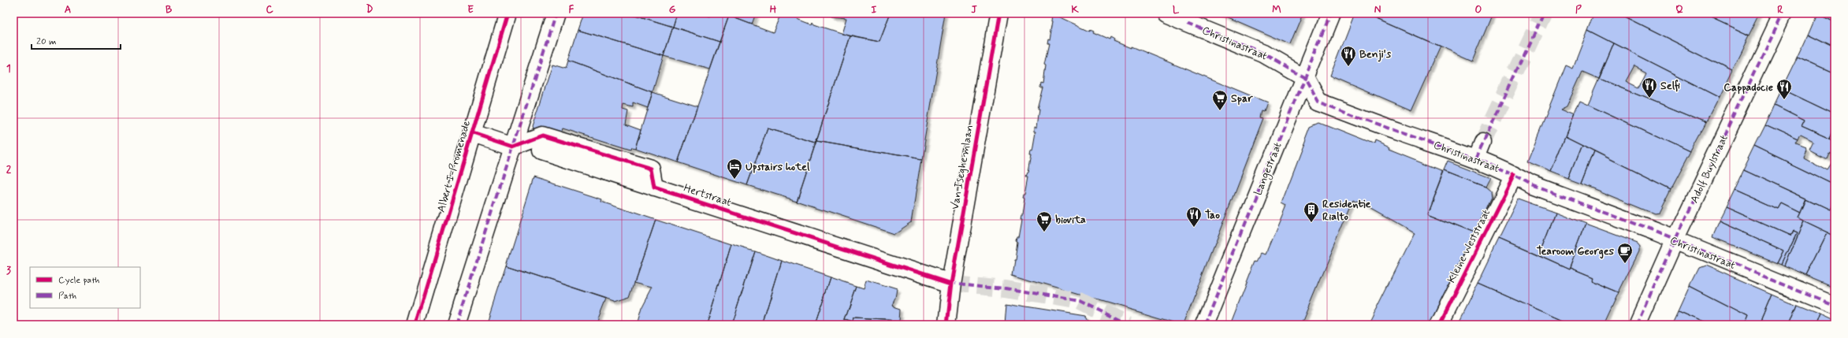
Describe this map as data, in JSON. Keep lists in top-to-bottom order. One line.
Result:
{"streets":{"street":["Christinastraat","Albert I-Promenade","Van Iseghemlaan","Langestraat","Adolf Buylstraat","Hertstraat","Kleine Weststraat"]},"crossings":[["Christinastraat","Langestraat"],["Christinastraat","Adolf Buylstraat"],["Christinastraat","Kleine Weststraat"],["Van Iseghemlaan","Hertstraat"]],"places":{"restaurant":["Benji's","Selfi","Cappadocie","Tao"],"supermarket":["Spar","biovita"],"hotel":["Upstairs hotel"],"building":["Residentie Rialto"],"cafe":["Tearoom Georges"]},"legend":["Cycle path","Path"],"scale_bar":"20 m","grid":{"columns":["A","B","C","D","E","F","G","H","I","J","K","L","M","N","O","P","Q","R"],"rows":["1","2","3"]}}
